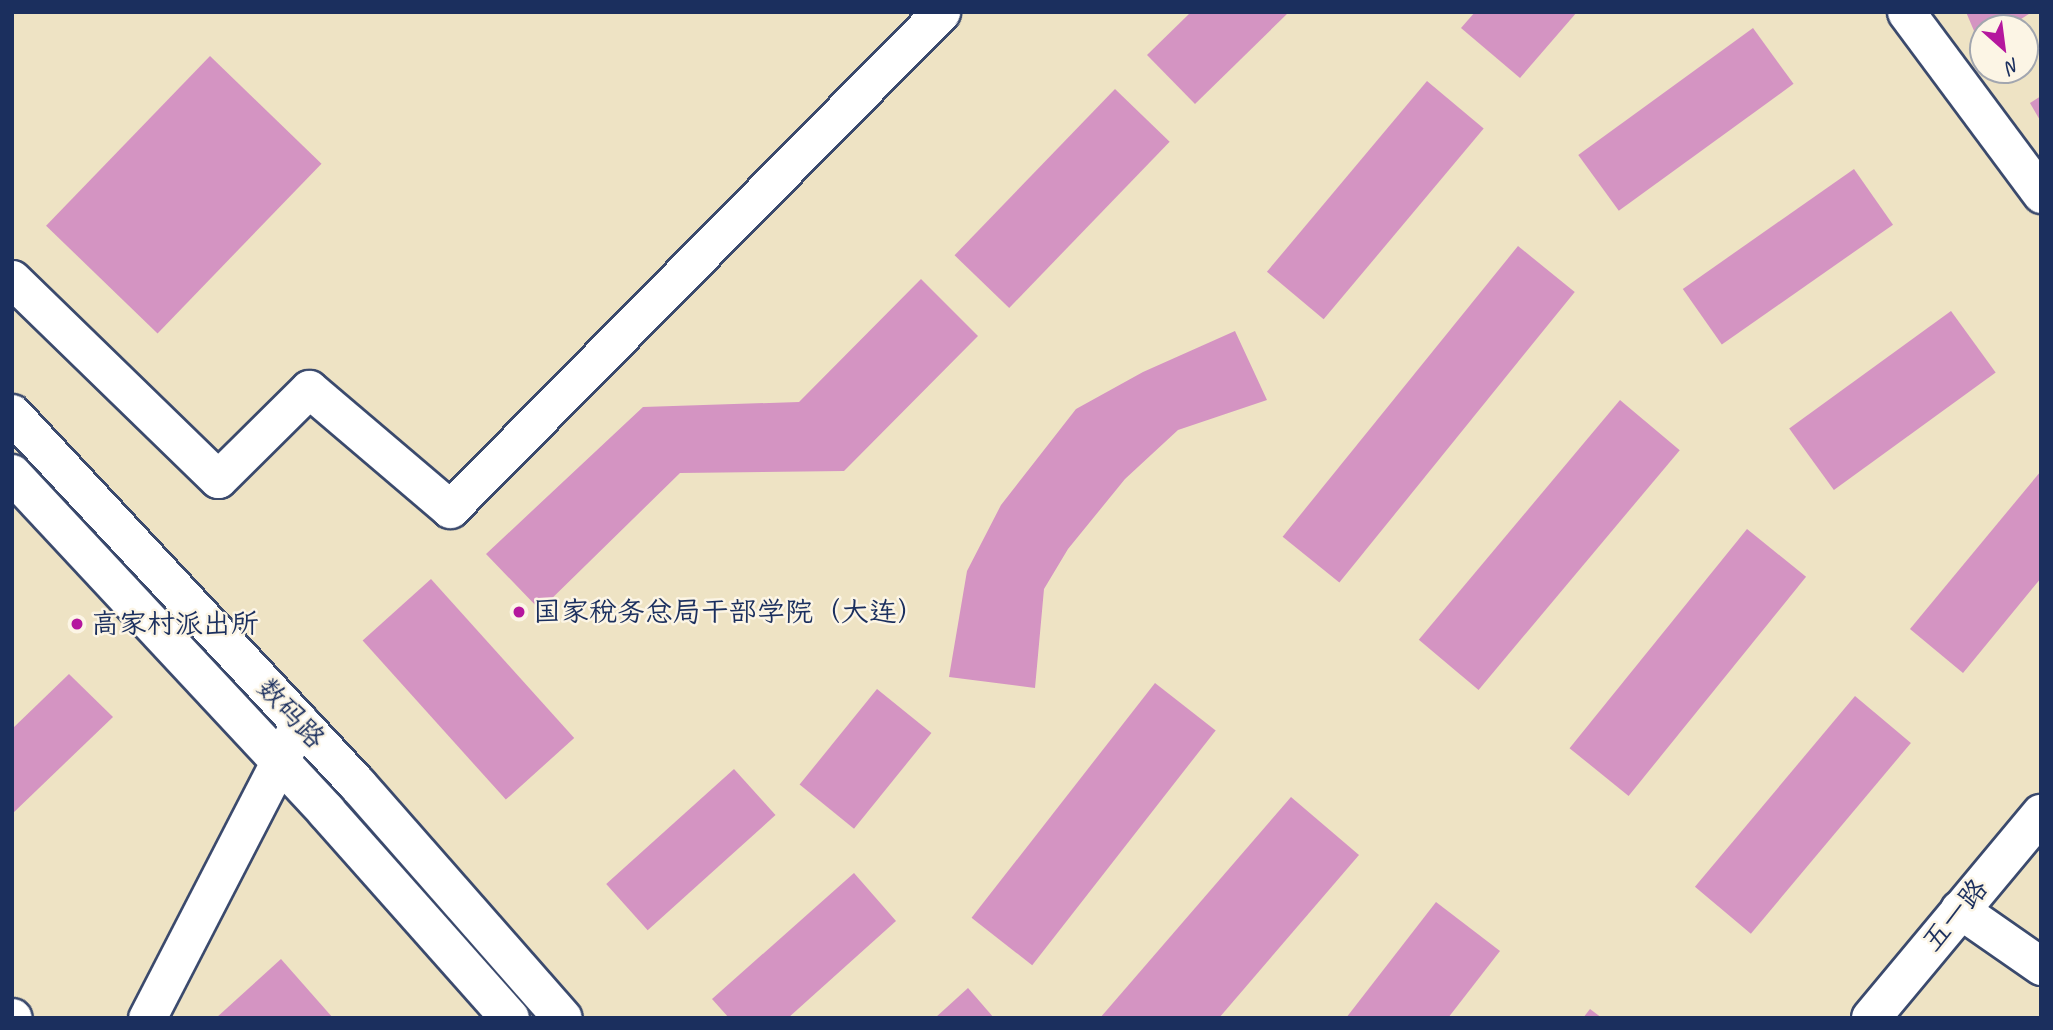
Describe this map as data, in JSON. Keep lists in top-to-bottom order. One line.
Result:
{"streets":{"main road":["数码路","五一路"]},"places":["国家税务总局干部学院（大连）","高家村派出所"],"north":"bottom right"}
